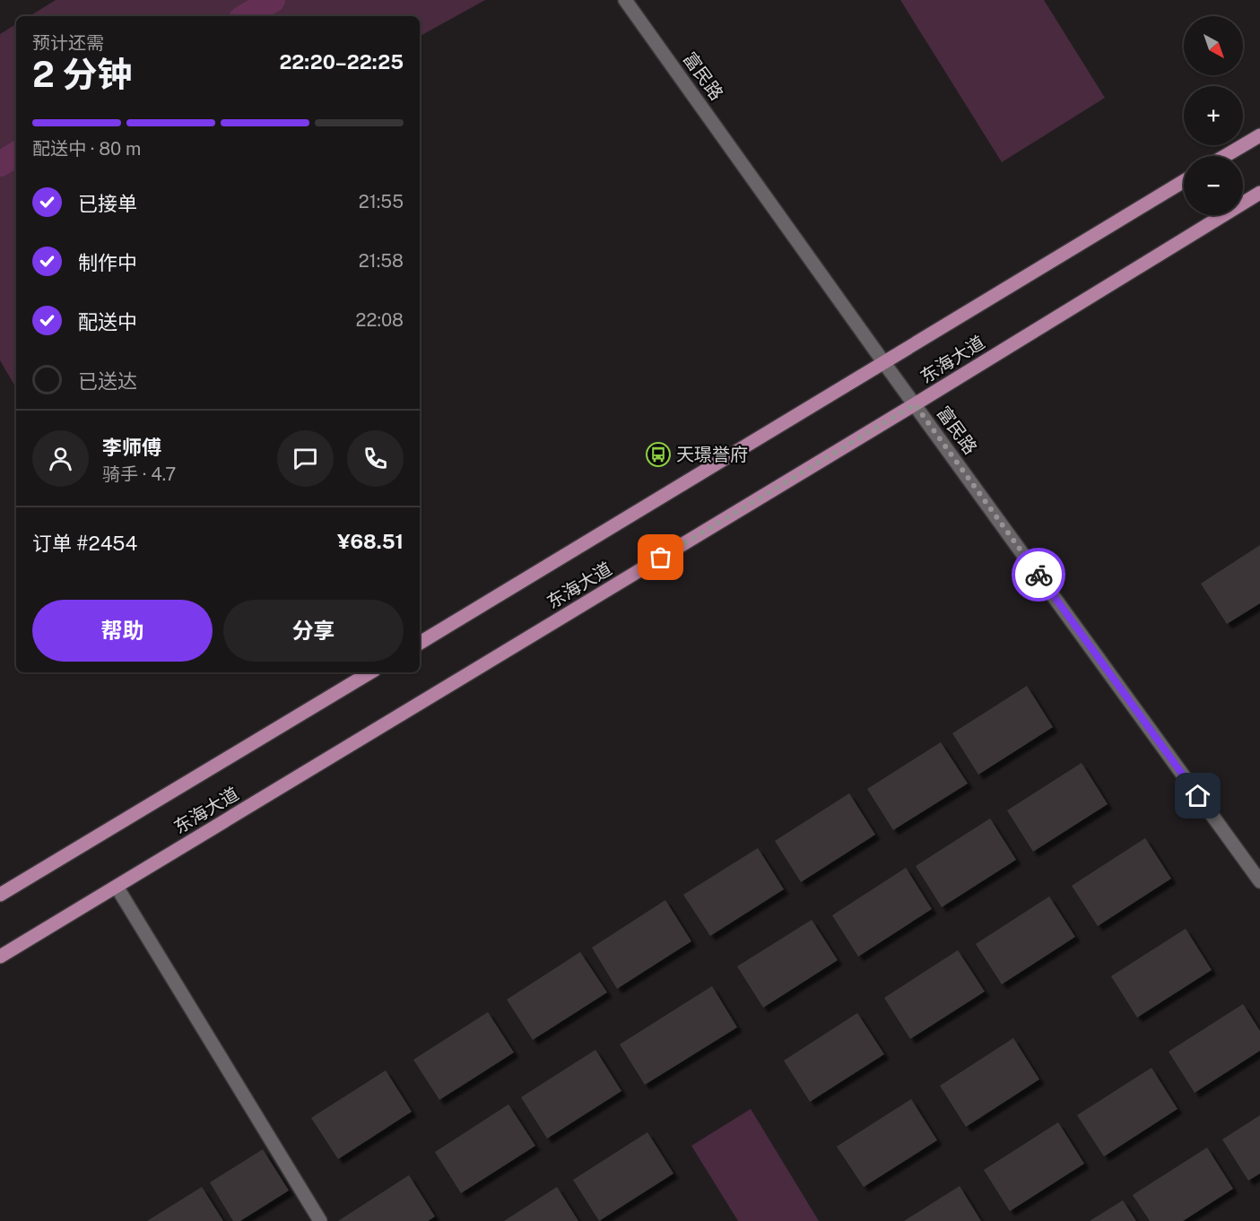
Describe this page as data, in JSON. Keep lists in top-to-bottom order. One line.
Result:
{"streets":{"main road":["东海大道"],"street":["富民路"]},"crossings":[["富民路","东海大道"]],"places":{"bus stop":["天璟誉府"]},"north":"bottom right","page":{"map_buttons":["+","−"],"heading":["2 分钟","预计还需","22:20–22:25"],"panel":["李师傅","骑手 · 4.7","订单 #2454","¥68.51"],"bar":"配送中 · 80 m","list":[["已接单","21:55"],["制作中","21:58"],["配送中","22:08"],"已送达"],"buttons":["帮助","分享"]}}
